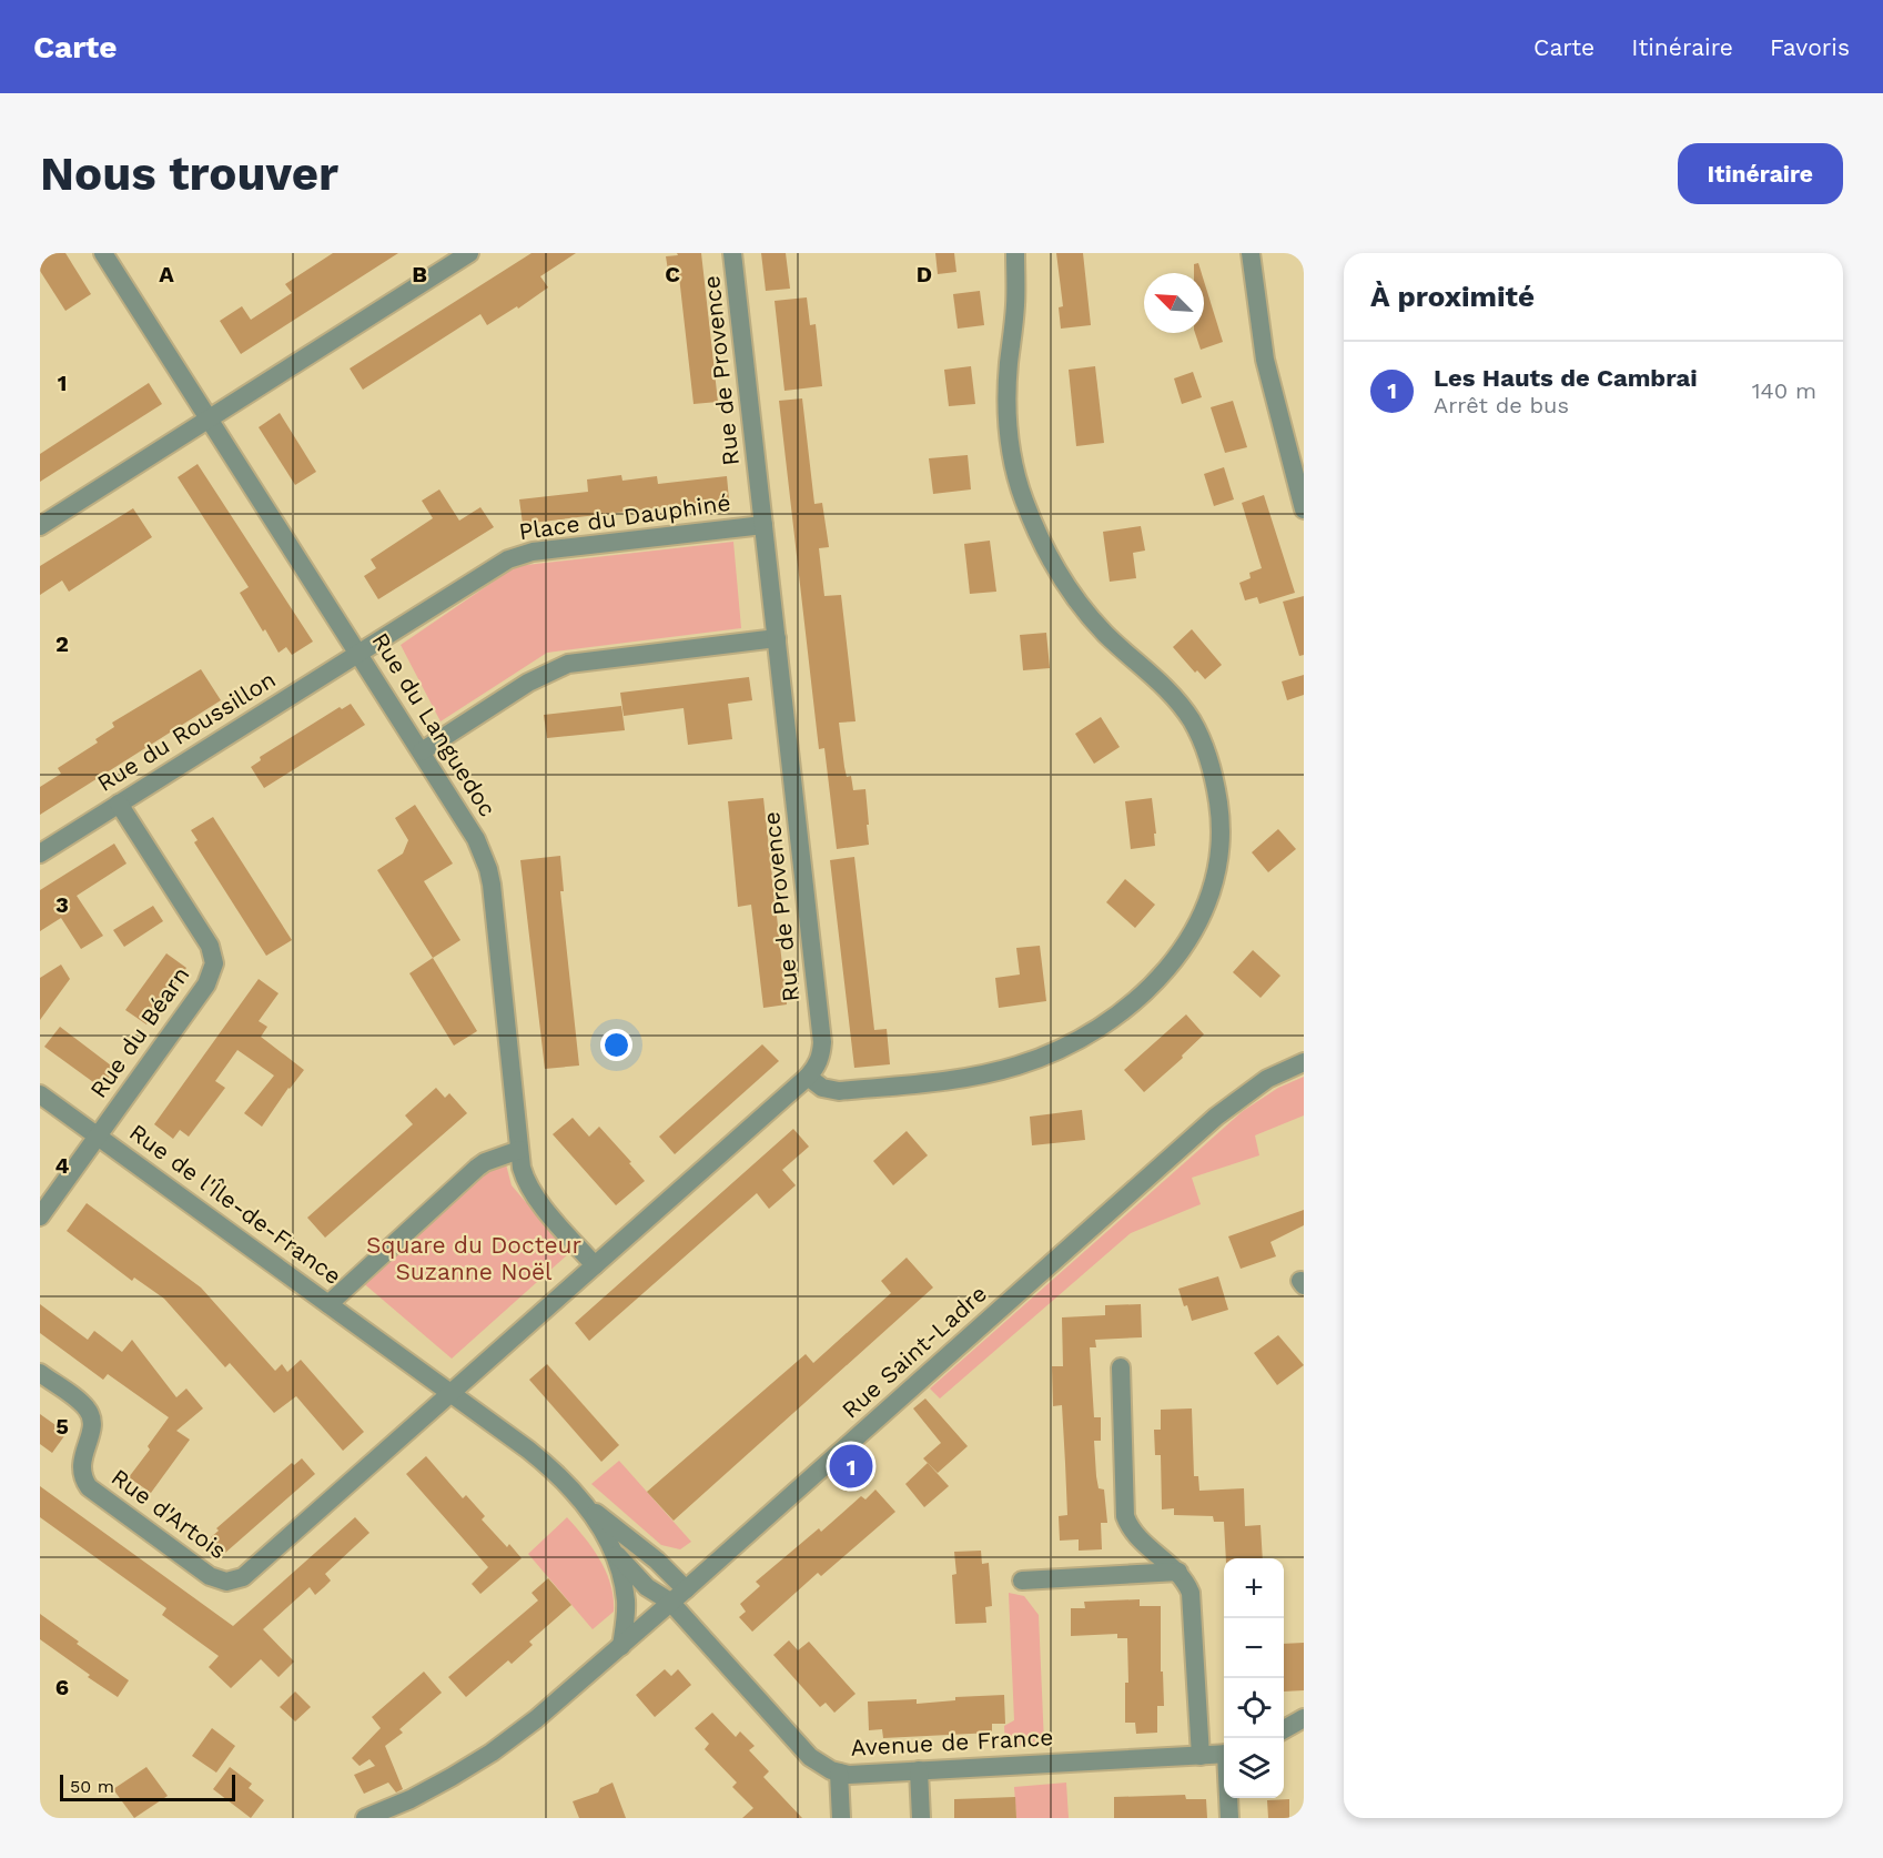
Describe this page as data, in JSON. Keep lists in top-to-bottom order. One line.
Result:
{"streets":{"street":["Rue de Provence","Place du Dauphiné","Rue du Languedoc","Rue du Roussillon","Rue du Béarn","Rue de l'Île-de-France","Rue Saint-Ladre","Rue d'Artois","Avenue de France"]},"crossings":[["Rue de Provence","Place du Dauphiné"],["Rue de Provence","Rue du Languedoc"],["Rue de Provence","Rue de l'Île-de-France"],["Rue de Provence","Rue d'Artois"],["Place du Dauphiné","Rue du Languedoc"],["Place du Dauphiné","Rue du Roussillon"],["Rue du Languedoc","Rue du Roussillon"],["Rue du Roussillon","Rue du Béarn"],["Rue du Béarn","Rue de l'Île-de-France"],["Rue de l'Île-de-France","Rue Saint-Ladre"],["Rue de l'Île-de-France","Rue d'Artois"],["Rue de l'Île-de-France","Avenue de France"],["Rue Saint-Ladre","Avenue de France"]],"parks":["Square du Docteur Suzanne Noël"],"scale_bar":"50 m","north":"top left","page":{"header":"Carte","nav":["Carte","Itinéraire","Favoris"],"buttons":"Itinéraire","title":"Nous trouver","heading":"À proximité","list":[{"mark":"1","name":"Les Hauts de Cambrai","note":"Arrêt de bus","value":"140 m"}],"pins":"1","map_buttons":["+","−"],"scale":"50 m"},"grid":{"columns":["A","B","C","D"],"rows":["1","2","3","4","5","6"]}}
